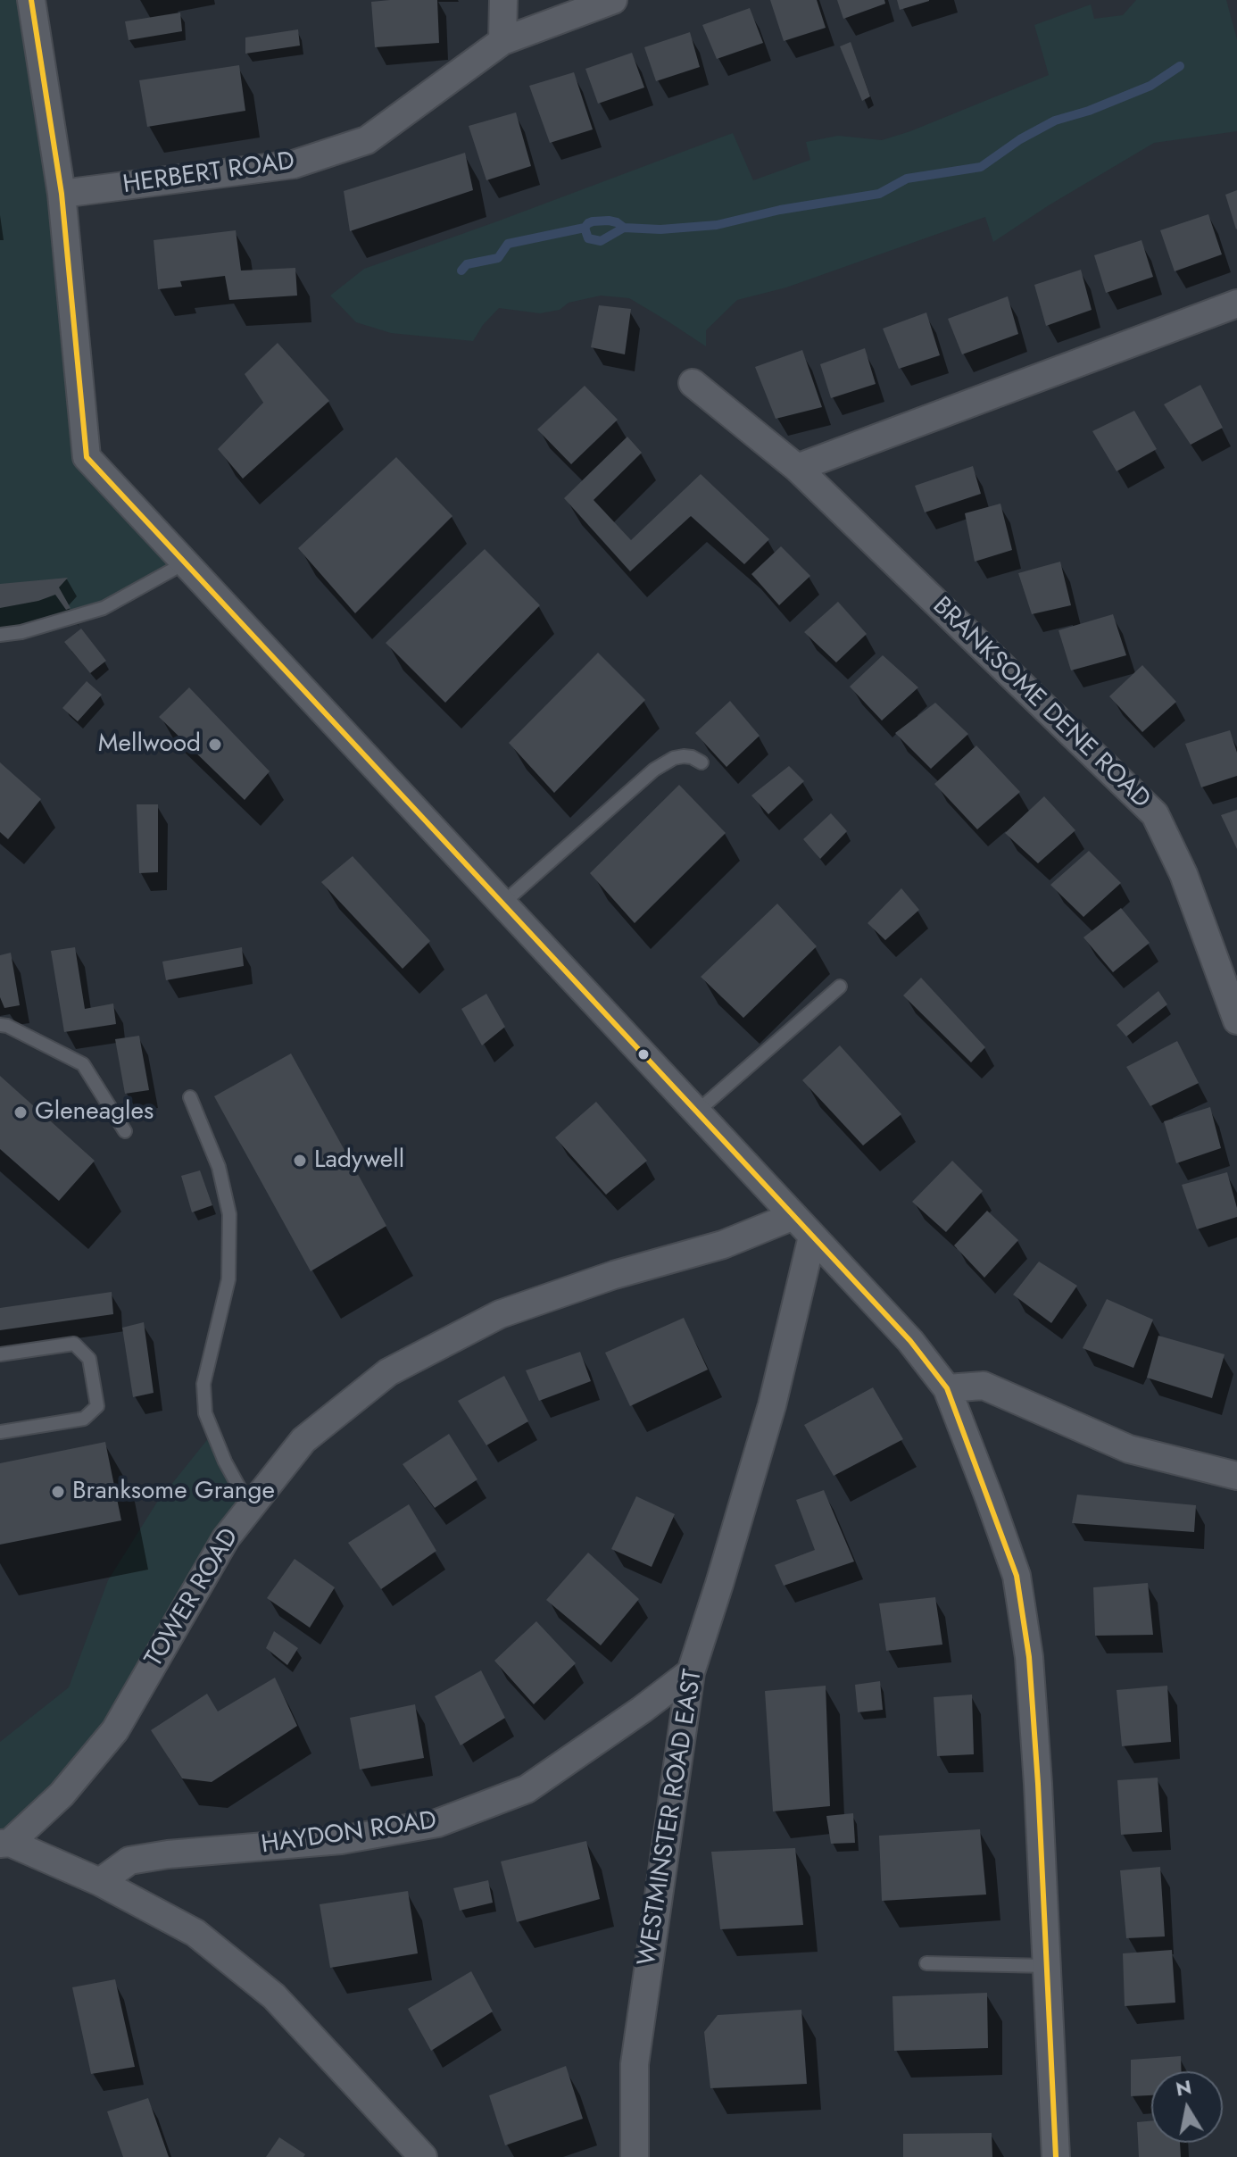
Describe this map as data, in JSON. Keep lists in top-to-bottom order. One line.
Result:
{"streets":{"street":["HERBERT ROAD","BRANKSOME DENE ROAD","TOWER ROAD","WESTMINSTER ROAD EAST","HAYDON ROAD"]},"crossings":[["WESTMINSTER ROAD EAST","HAYDON ROAD"]],"places":["Mellwood","Gleneagles","Ladywell","Branksome Grange"],"north":"top"}
